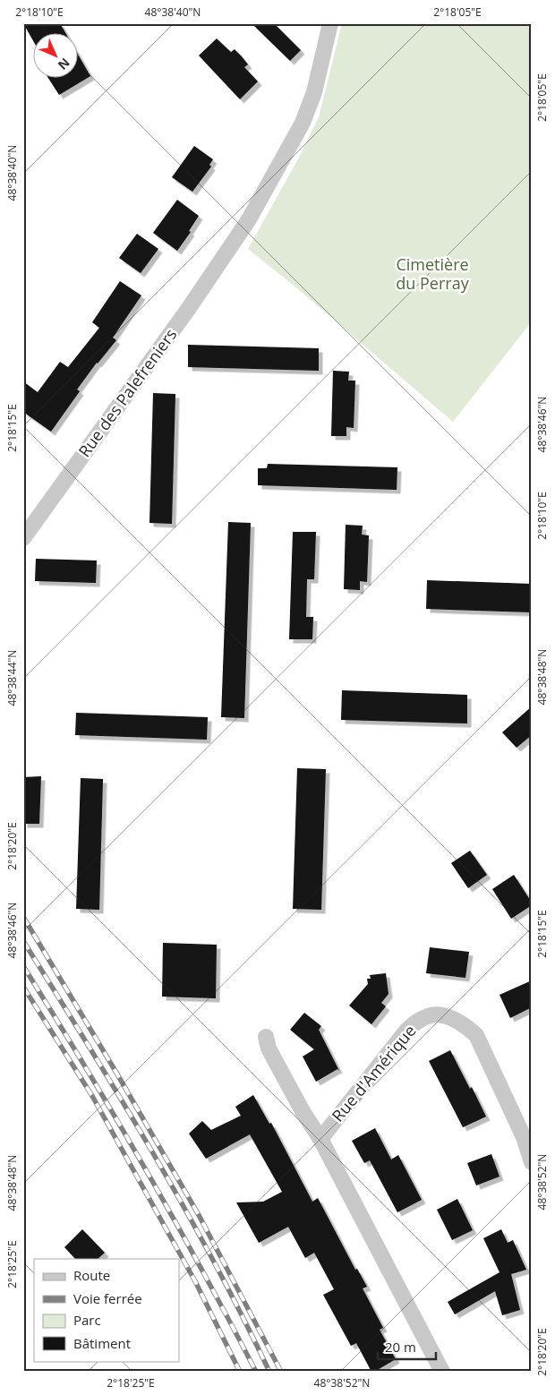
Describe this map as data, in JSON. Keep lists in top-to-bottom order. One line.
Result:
{"streets":{"street":["Rue des Palefreniers","Rue d'Amérique"]},"parks":["Cimetière du Perray"],"legend":["Route","Voie ferrée","Parc","Bâtiment"],"scale_bar":"20 m","north":"bottom right","coordinates":["2°18'10\"E","48°38'40\"N","2°18'05\"E","48°38'46\"N","2°18'15\"E","48°38'48\"N","48°38'44\"N","2°18'20\"E","48°38'52\"N","2°18'25\"E"]}
